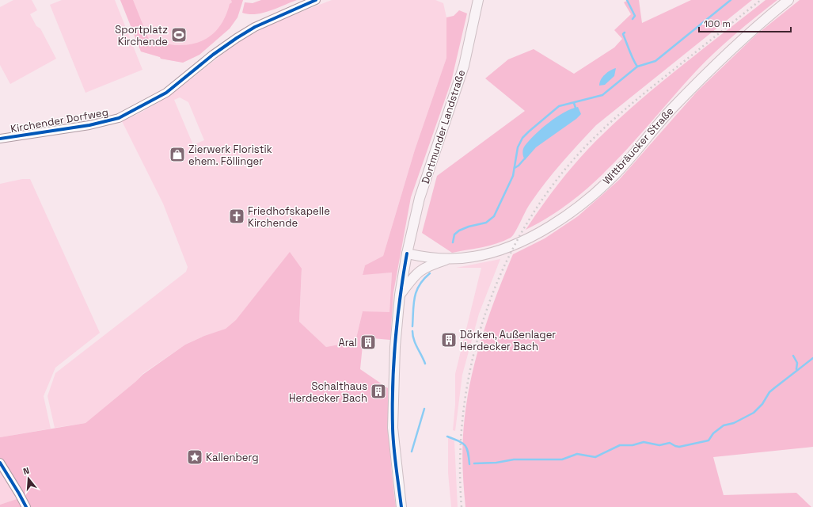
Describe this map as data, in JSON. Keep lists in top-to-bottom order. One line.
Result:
{"streets":{"main road":["Dortmunder Landstraße","Wittbräucker Straße"],"street":["Kirchender Dorfweg"]},"crossings":[["Dortmunder Landstraße","Wittbräucker Straße"]],"places":{"sports":["Sportplatz Kirchende"],"shop":["Zierwerk Floristik ehem. Föllinger"],"church":["Friedhofskapelle Kirchende"],"building":["Dörken, Außenlager Herdecker Bach","Aral","Schalthaus Herdecker Bach"],"place":["Kallenberg"]},"scale_bar":"100 m","north":"top"}
